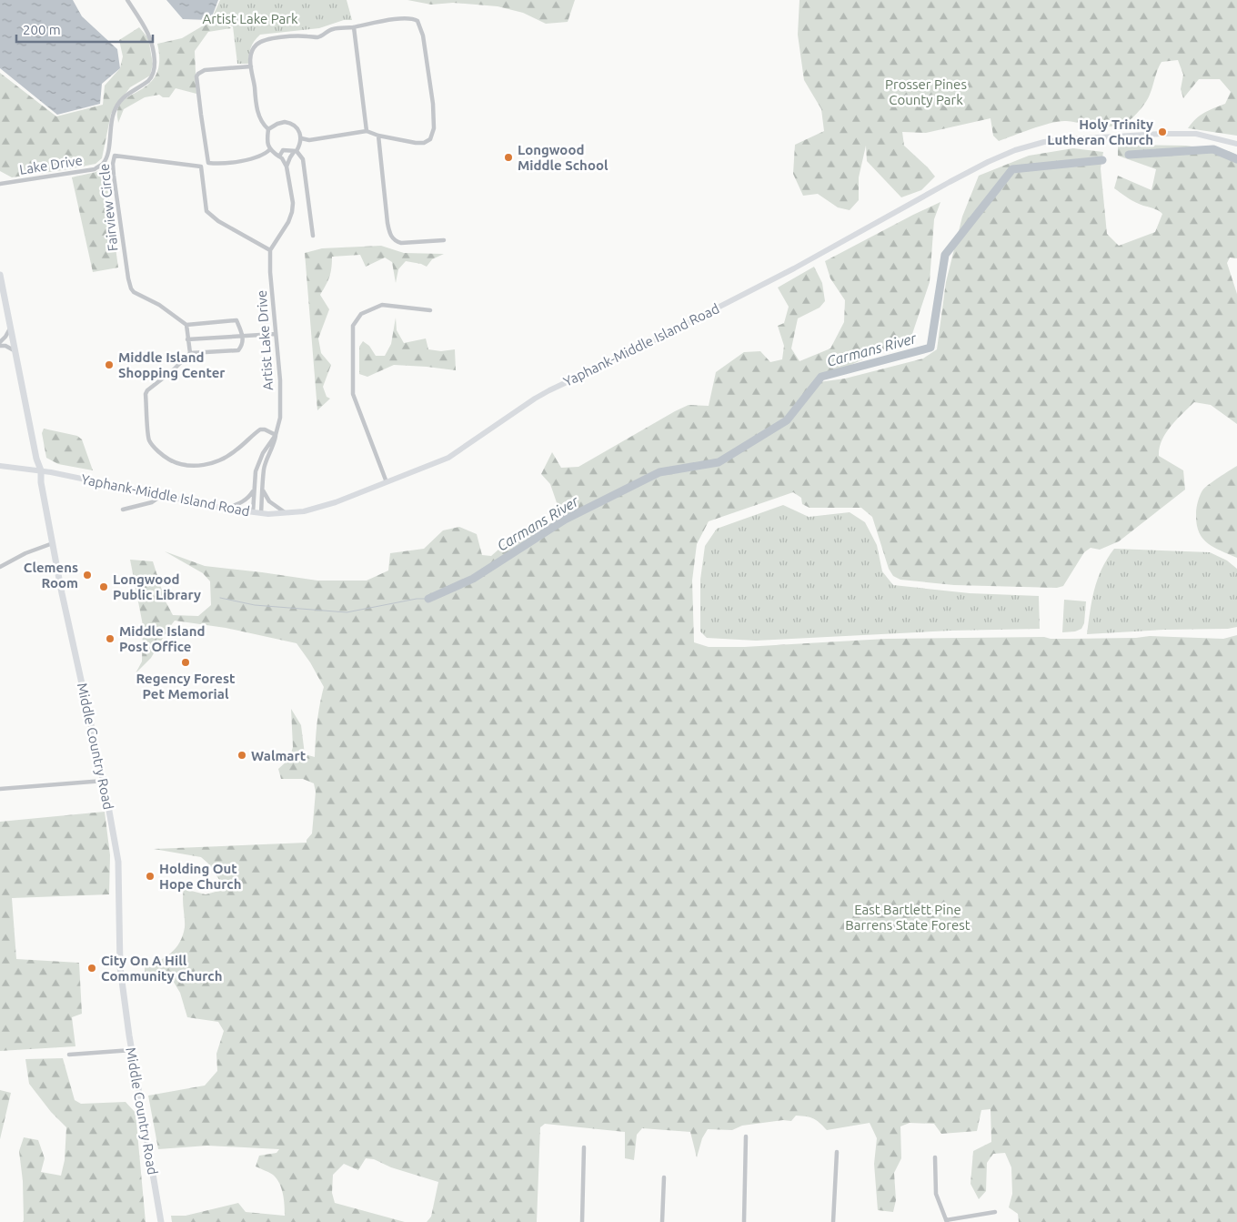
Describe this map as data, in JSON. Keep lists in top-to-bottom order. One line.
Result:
{"streets":{"main road":["Yaphank-Middle Island Road","Middle Country Road"],"street":["Lake Drive","Fairview Circle","Artist Lake Drive"]},"crossings":[["Fairview Circle","Artist Lake Drive"],["Artist Lake Drive","Yaphank-Middle Island Road"],["Yaphank-Middle Island Road","Middle Country Road"]],"water":["Carmans River"],"parks":["Artist Lake Park","Prosser Pines County Park","East Bartlett Pine Barrens State Forest"],"places":["Holy Trinity Lutheran Church","Longwood Middle School","Middle Island Shopping Center","Clemens Room","Longwood Public Library","Middle Island Post Office","Regency Forest Pet Memorial","Walmart","Holding Out Hope Church","City On A Hill Community Church"],"scale_bar":"200 m"}
